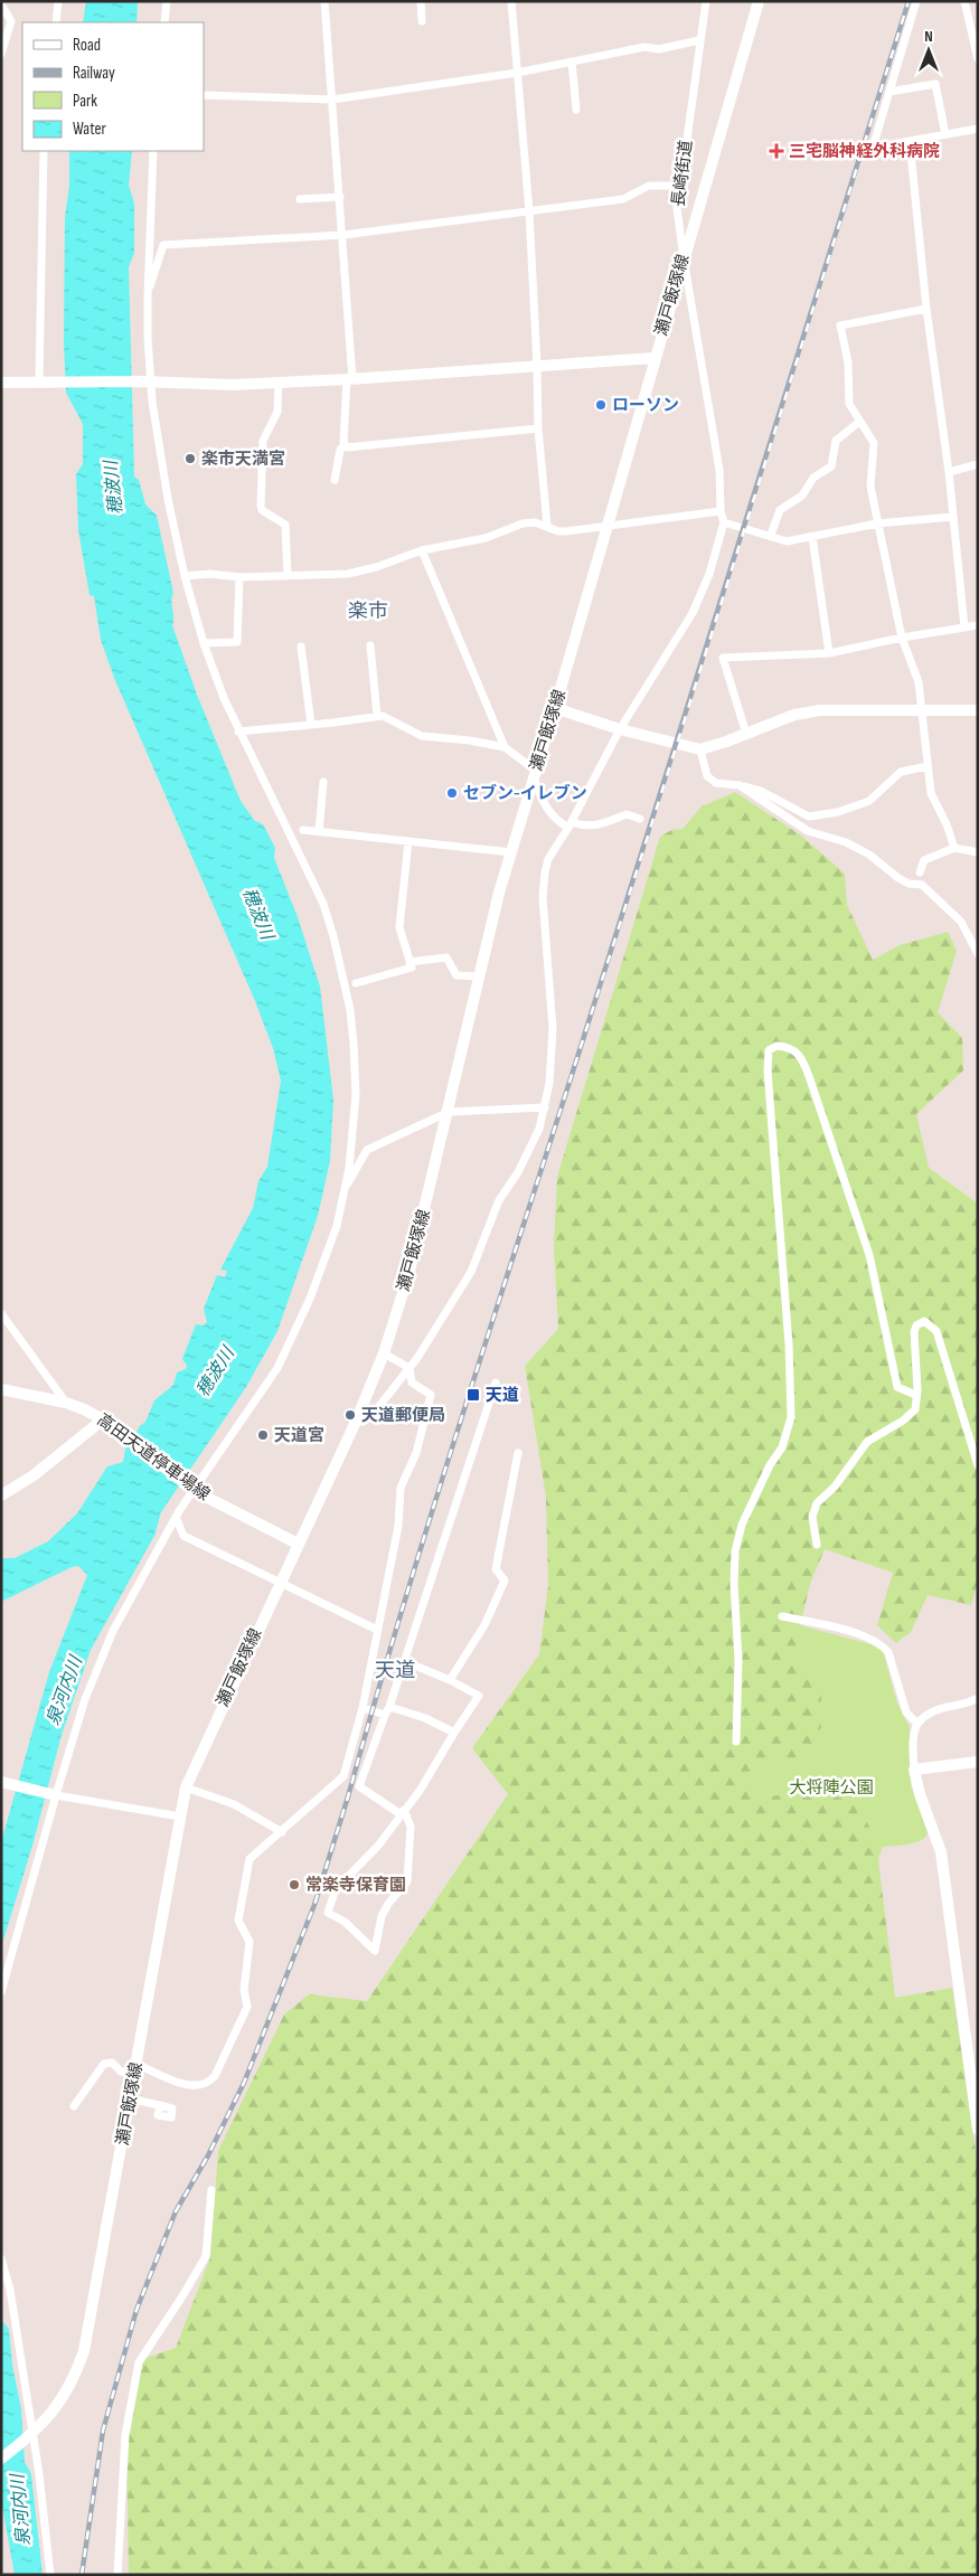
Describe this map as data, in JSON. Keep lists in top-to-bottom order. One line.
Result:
{"streets":{"main road":["瀬戸飯塚線","高田天道停車場線"],"street":["長崎街道"]},"crossings":[["長崎街道","瀬戸飯塚線"],["瀬戸飯塚線","高田天道停車場線"]],"districts":["楽市","天道"],"water":["穂波川","泉河内川"],"parks":["大将陣公園"],"places":{"health":["三宅脳神経外科病院"],"other":["ローソン","楽市天満宮","セブン-イレブン","天道郵便局","天道宮","常楽寺保育園"],"transit":["天道"]},"legend":["Road","Railway","Park","Water"],"north":"top"}
